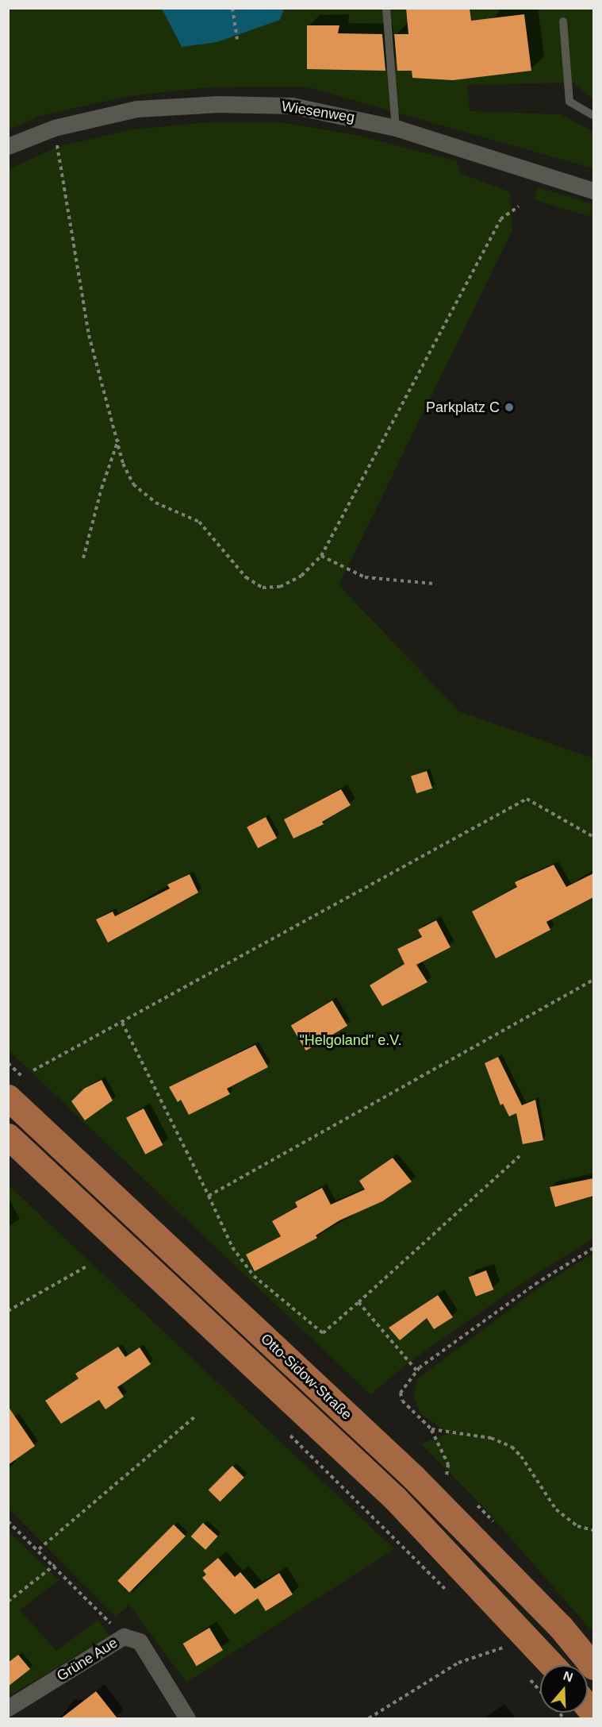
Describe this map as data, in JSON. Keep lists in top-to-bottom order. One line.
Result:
{"streets":{"main road":["Otto-Sidow-Straße"],"street":["Wiesenweg","Grüne Aue"]},"parks":["\"Helgoland\" e.V."],"places":["Parkplatz C"],"north":"top"}
